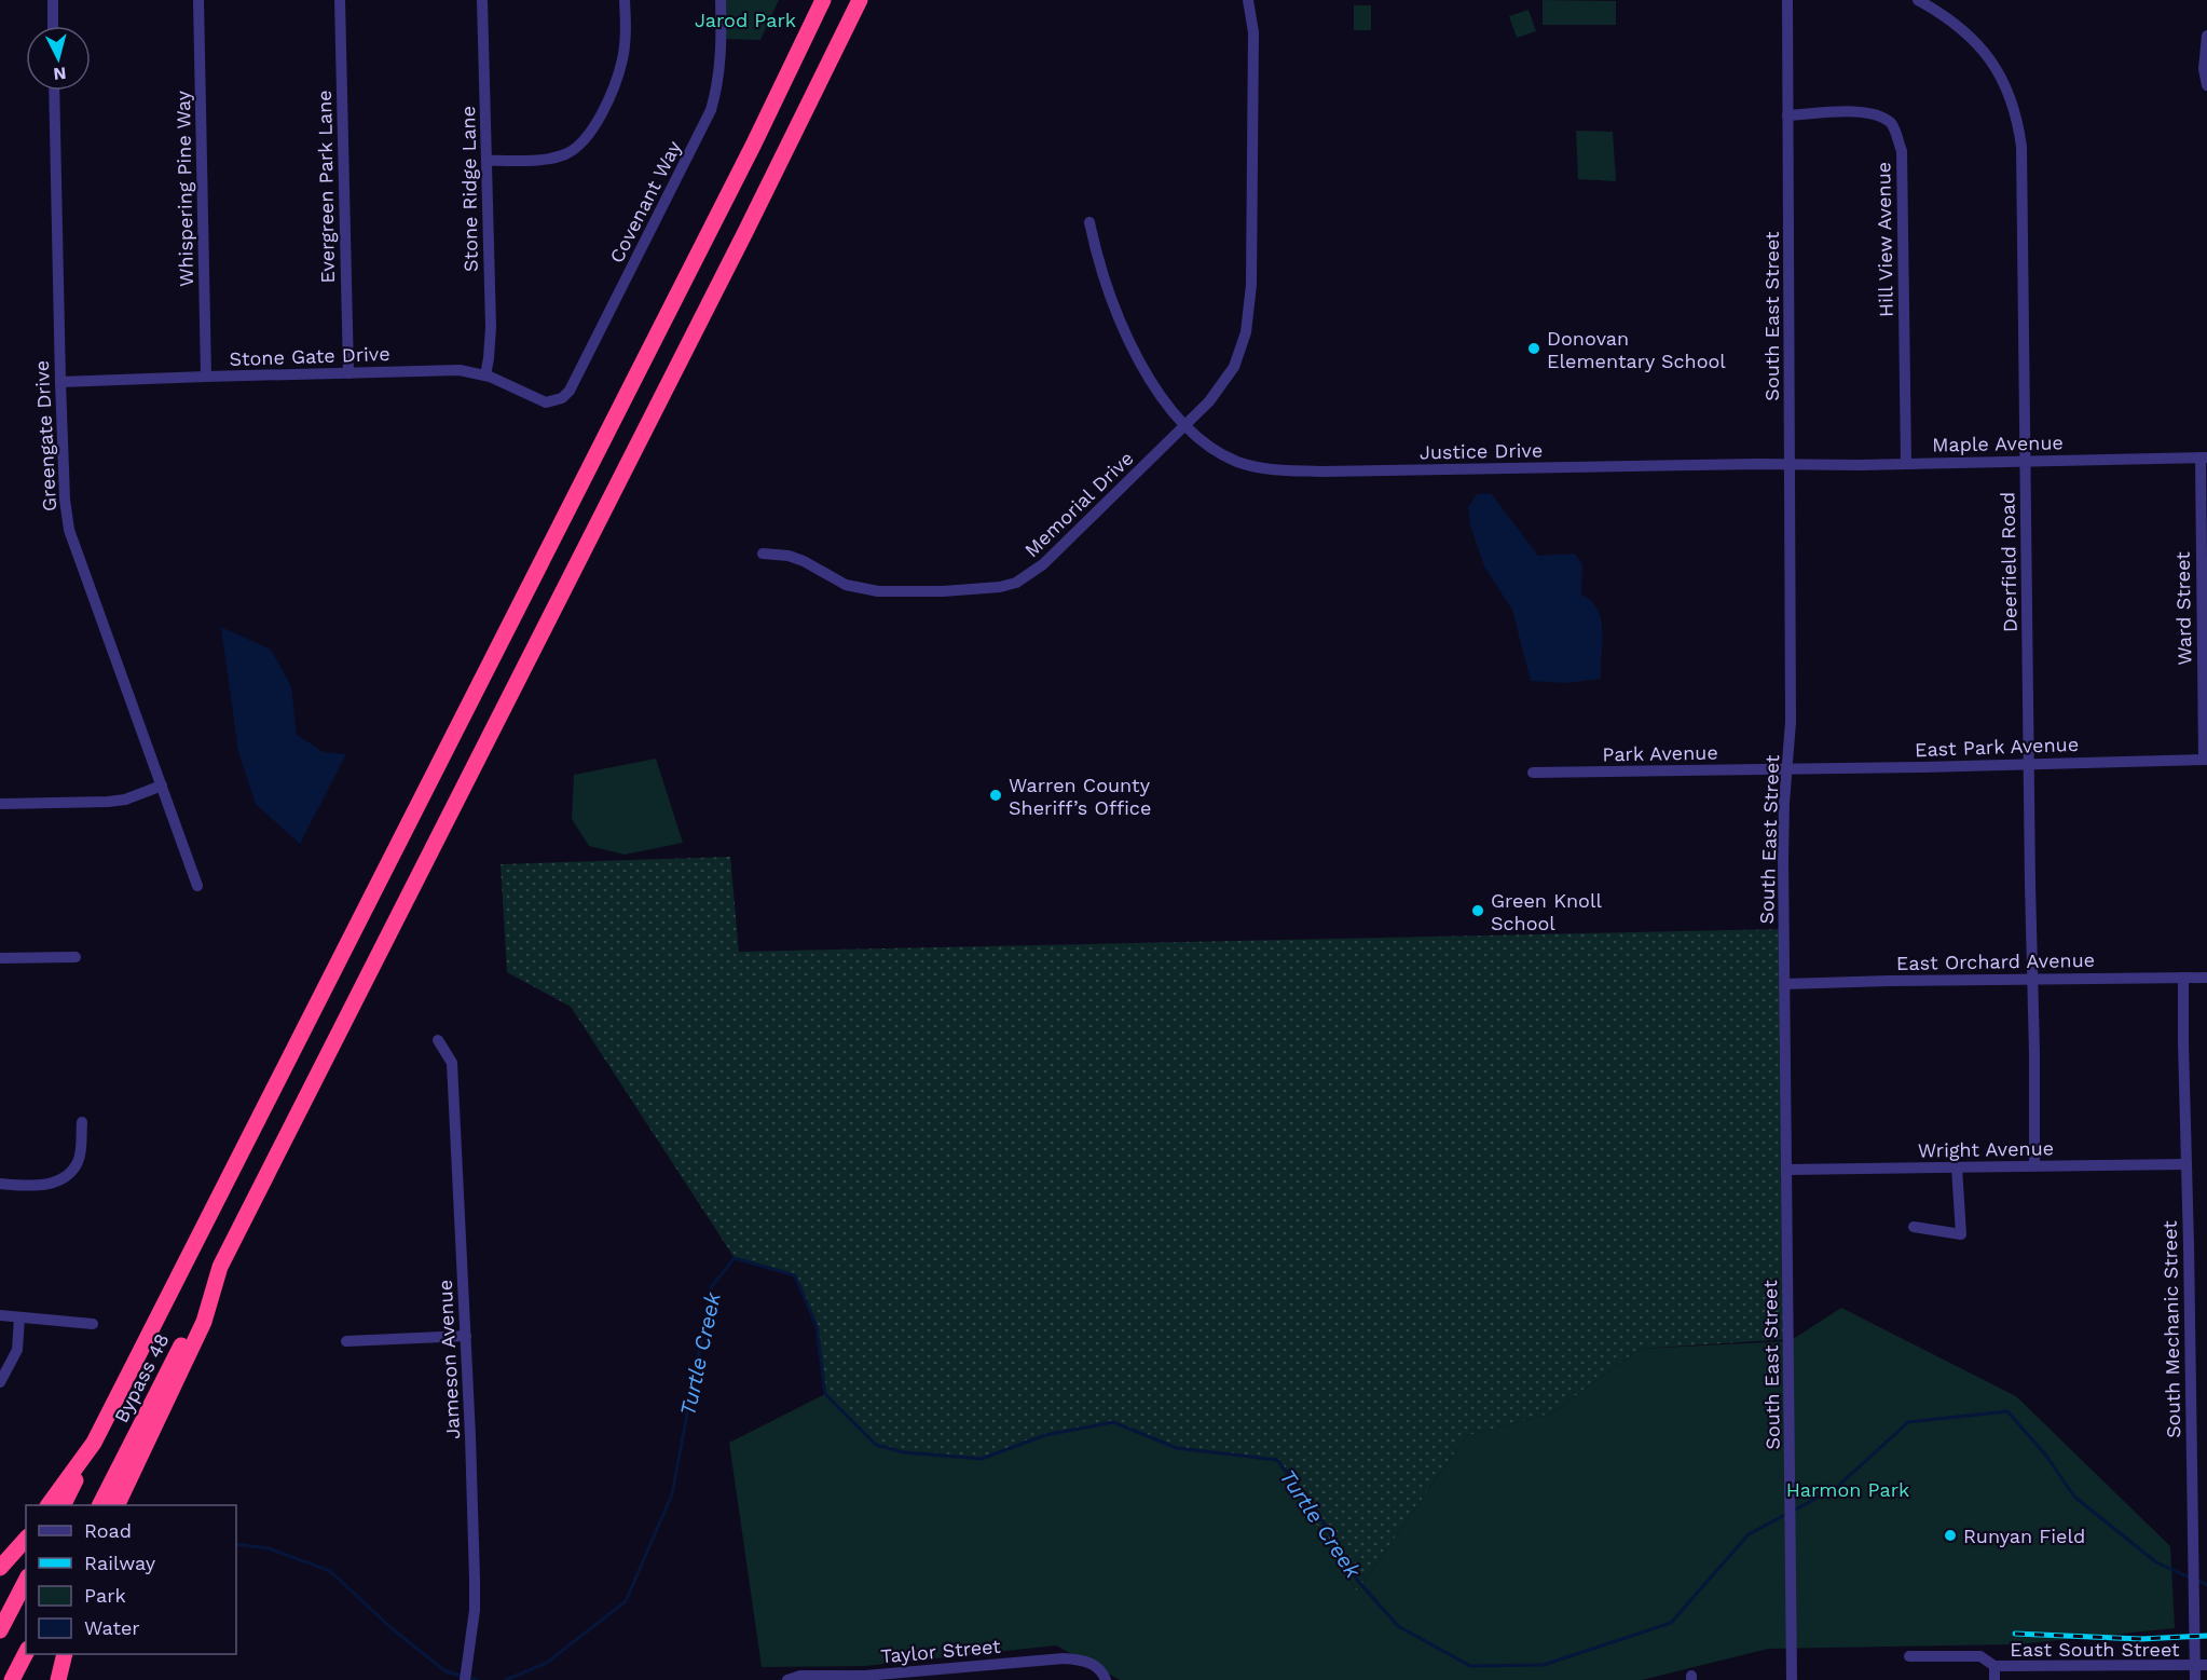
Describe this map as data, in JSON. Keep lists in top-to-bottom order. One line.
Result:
{"streets":{"highway":["Bypass 48"],"street":["Evergreen Park Lane","Whispering Pine Way","Stone Ridge Lane","Covenant Way","Hill View Avenue","South East Street","Stone Gate Drive","Greengate Drive","Maple Avenue","Justice Drive","Memorial Drive","Deerfield Road","Ward Street","East Park Avenue","Park Avenue","East Orchard Avenue","Wright Avenue","South Mechanic Street","Jameson Avenue","East South Street","Taylor Street"]},"crossings":[["Evergreen Park Lane","Stone Gate Drive"],["Whispering Pine Way","Stone Gate Drive"],["Stone Ridge Lane","Stone Gate Drive"],["Covenant Way","Stone Gate Drive"],["Hill View Avenue","South East Street"],["Hill View Avenue","Maple Avenue"],["South East Street","Maple Avenue"],["South East Street","Justice Drive"],["South East Street","East Park Avenue"],["South East Street","Park Avenue"],["South East Street","East Orchard Avenue"],["South East Street","Wright Avenue"],["Stone Gate Drive","Greengate Drive"],["Maple Avenue","Justice Drive"],["Maple Avenue","Deerfield Road"],["Maple Avenue","Ward Street"],["Justice Drive","Memorial Drive"],["Deerfield Road","East Park Avenue"],["Deerfield Road","East Orchard Avenue"],["Deerfield Road","Wright Avenue"],["Ward Street","East Park Avenue"],["East Park Avenue","Park Avenue"],["East Orchard Avenue","South Mechanic Street"],["Wright Avenue","South Mechanic Street"],["South Mechanic Street","East South Street"]],"water":["Turtle Creek"],"parks":["Jarod Park","Harmon Park"],"places":["Donovan Elementary School","Warren County Sheriff’s Office","Green Knoll School","Runyan Field"],"legend":["Road","Railway","Park","Water"],"north":"bottom"}
